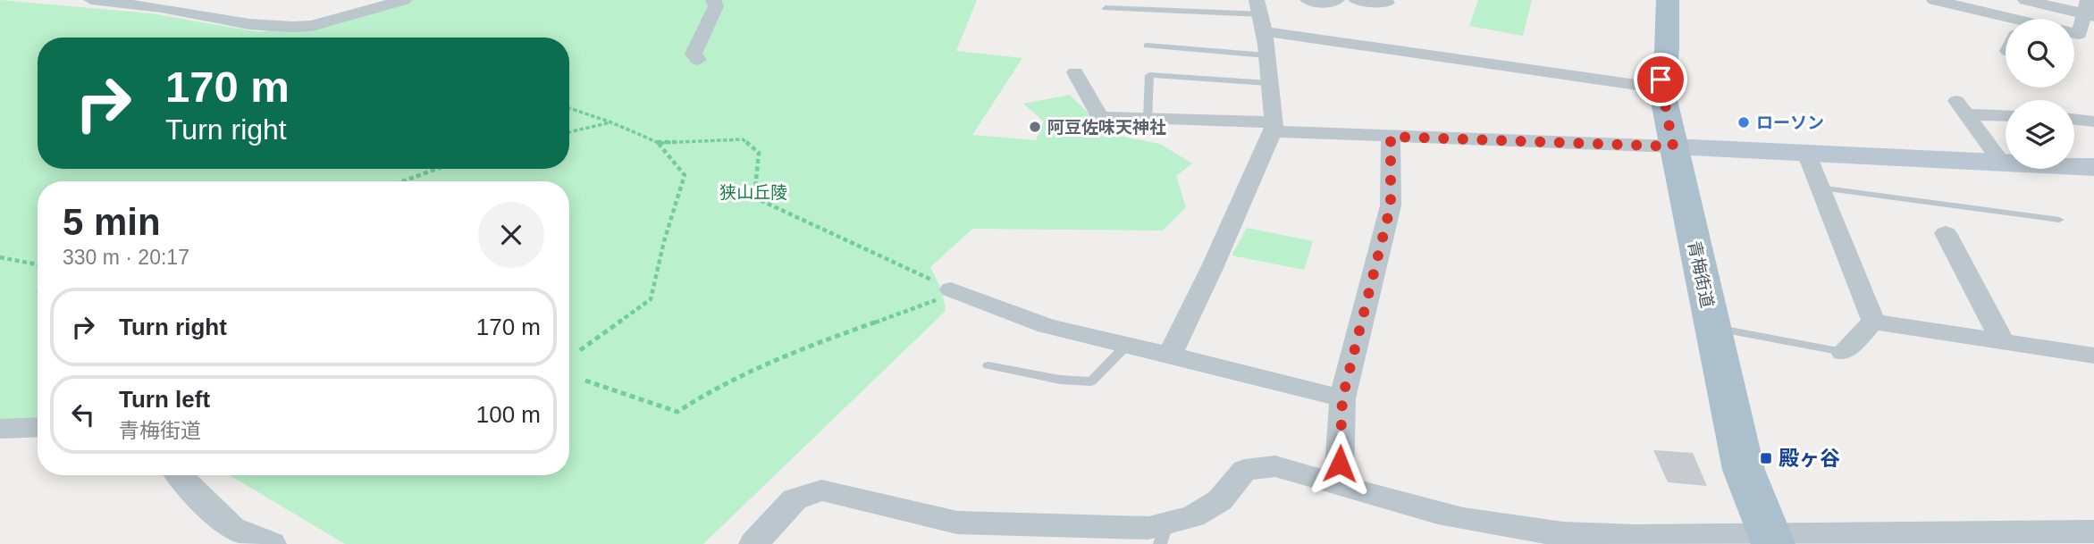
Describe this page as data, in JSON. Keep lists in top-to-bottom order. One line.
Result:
{"streets":{"main road":["青梅街道"]},"parks":["狭山丘陵"],"places":{"other":["ローソン","阿豆佐味天神社"],"transit":["殿ヶ谷"]},"page":{"turn":["170 m","Turn right"],"heading":["5 min","330 m · 20:17"],"list":[{"name":"Turn right","value":"170 m"},{"name":"Turn left","note":"青梅街道","value":"100 m"}]}}
